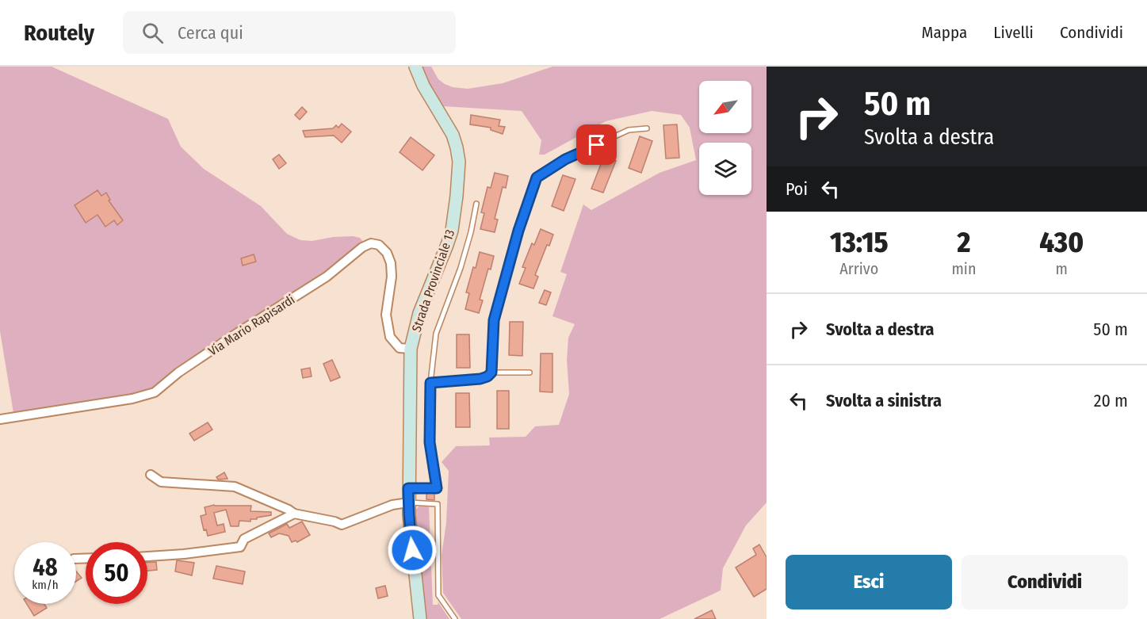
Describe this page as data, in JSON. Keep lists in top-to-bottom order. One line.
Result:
{"streets":{"main road":["Strada Provinciale 13"],"street":["Via Mario Rapisardi"]},"crossings":[["Strada Provinciale 13","Via Mario Rapisardi"]],"north":"bottom left","page":{"header":"Routely","search":"Cerca qui","nav":["Mappa","Livelli","Condividi"],"turn":["50 m","Svolta a destra"],"then":"Poi","eta":["13:15","Arrivo","2","min","430","m"],"list":[{"name":"Svolta a destra","value":"50 m"},{"name":"Svolta a sinistra","value":"20 m"}],"speed":"48 km/h","limit":"50","buttons":["Esci","Condividi"]}}
